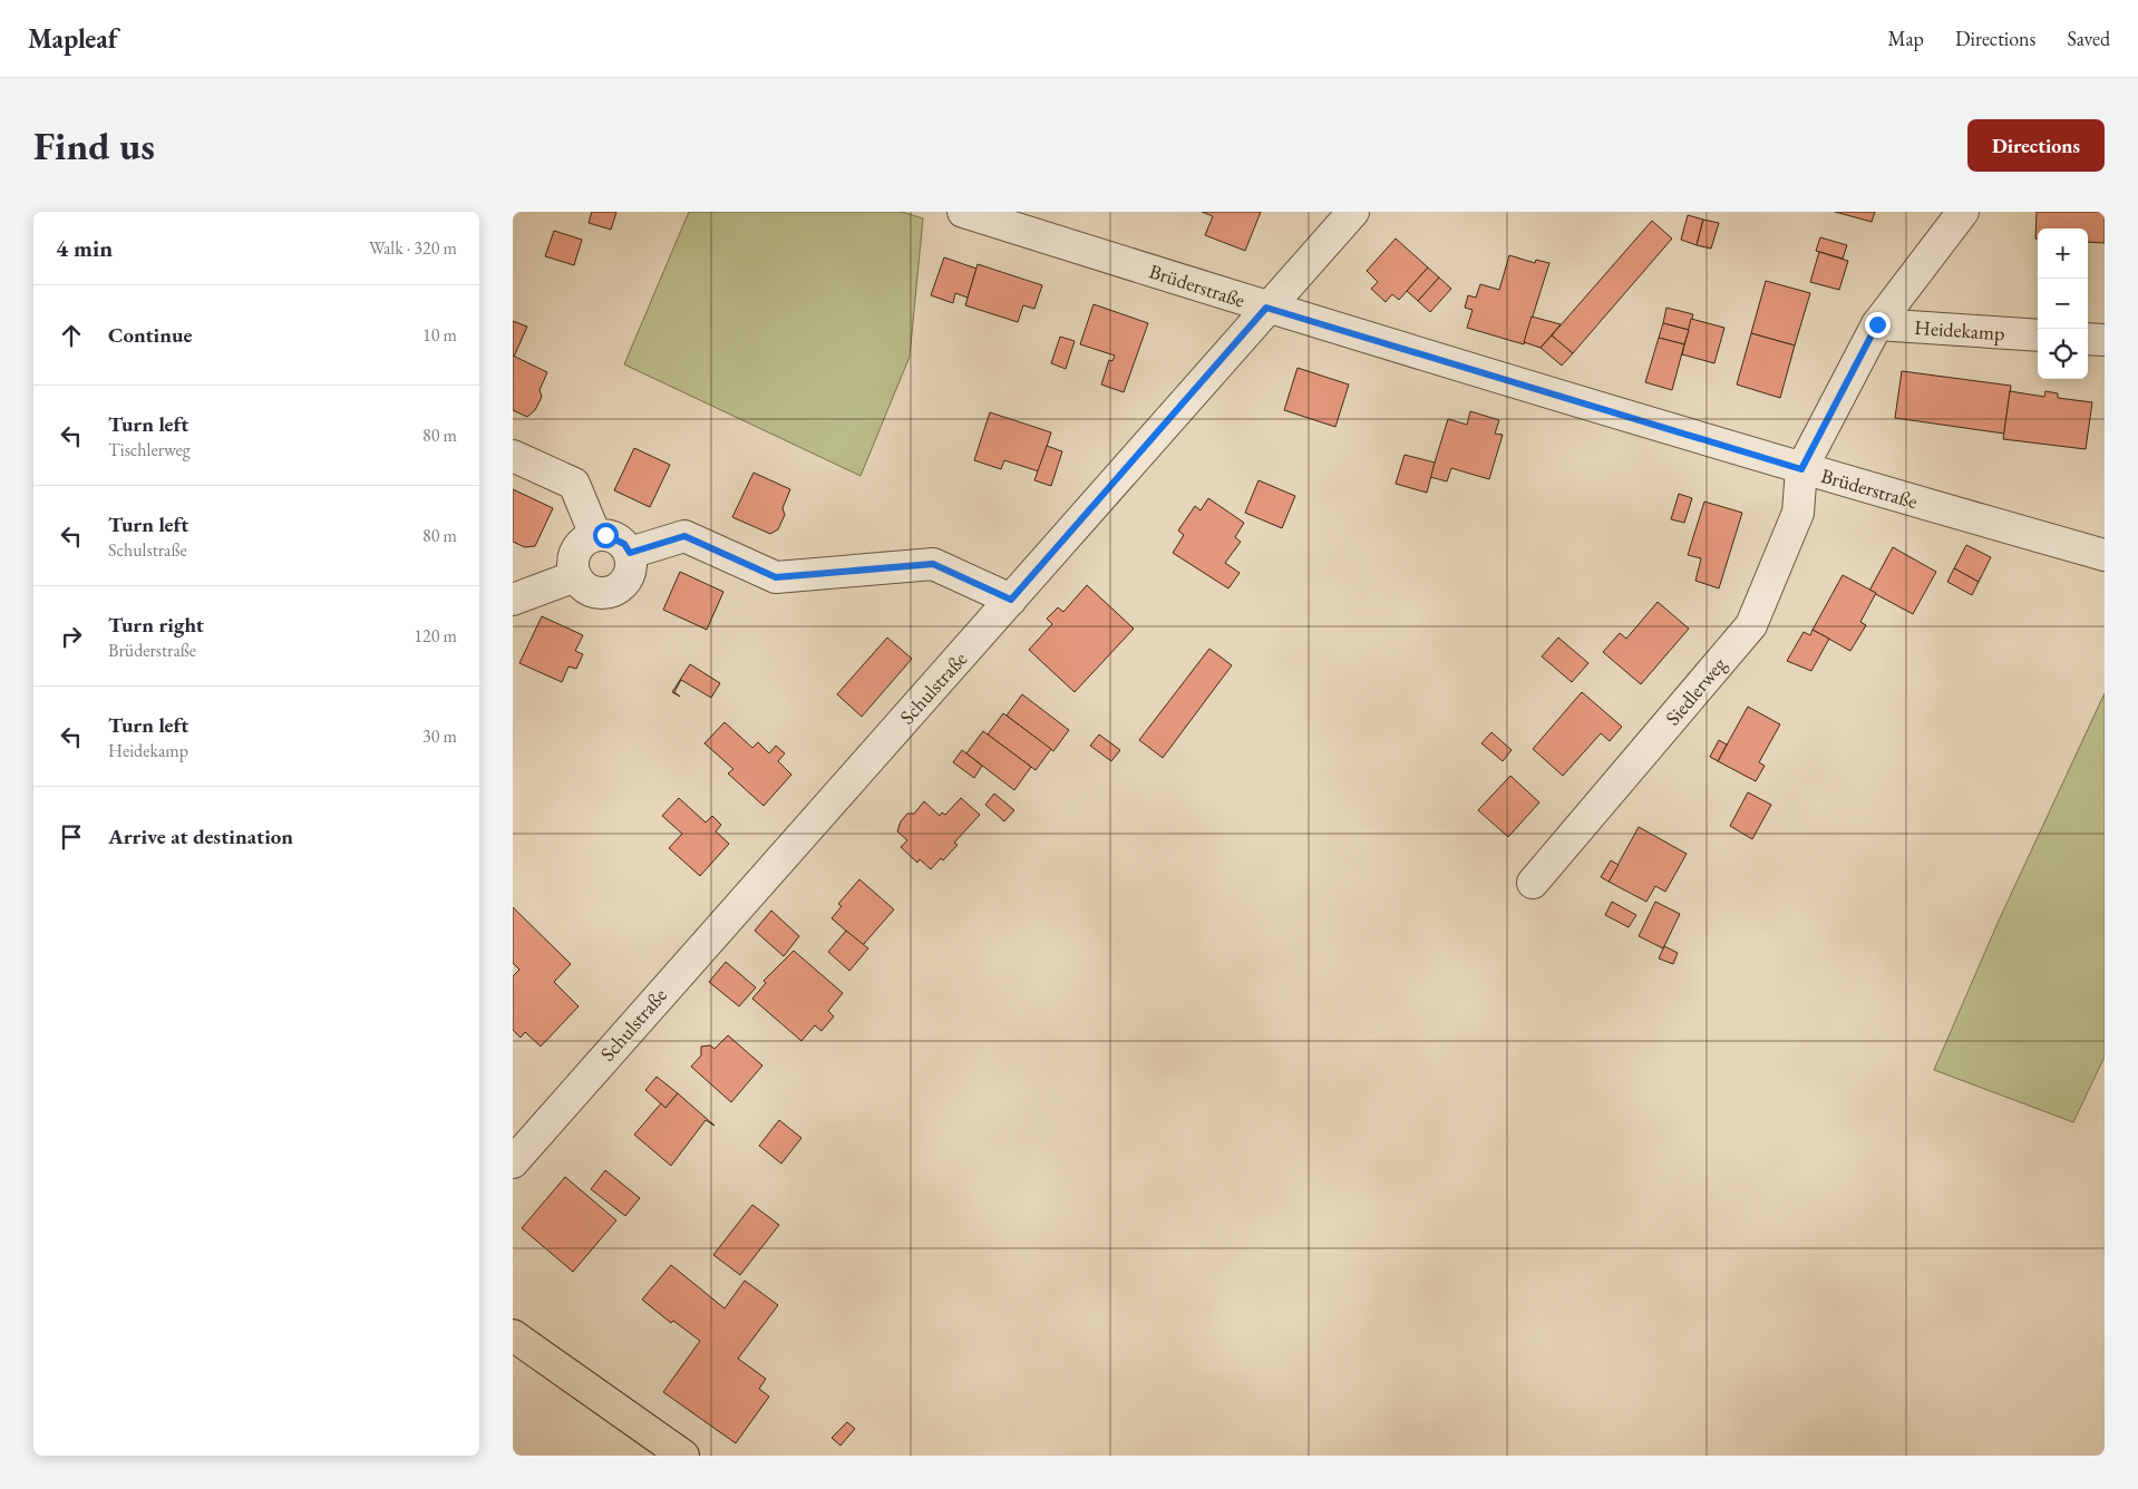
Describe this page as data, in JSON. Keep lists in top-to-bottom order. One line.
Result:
{"streets":{"street":["Brüderstraße","Heidekamp","Schulstraße","Siedlerweg"]},"crossings":[["Brüderstraße","Heidekamp"],["Brüderstraße","Schulstraße"],["Brüderstraße","Siedlerweg"],["Heidekamp","Siedlerweg"]],"page":{"header":"Mapleaf","nav":["Map","Directions","Saved"],"buttons":"Directions","title":"Find us","heading":["4 min","Walk · 320 m"],"map_buttons":["+","−"],"list":[["Continue","10 m"],["Turn left","Tischlerweg","80 m"],["Turn left","Schulstraße","80 m"],["Turn right","Brüderstraße","120 m"],["Turn left","Heidekamp","30 m"],"Arrive at destination"]}}
